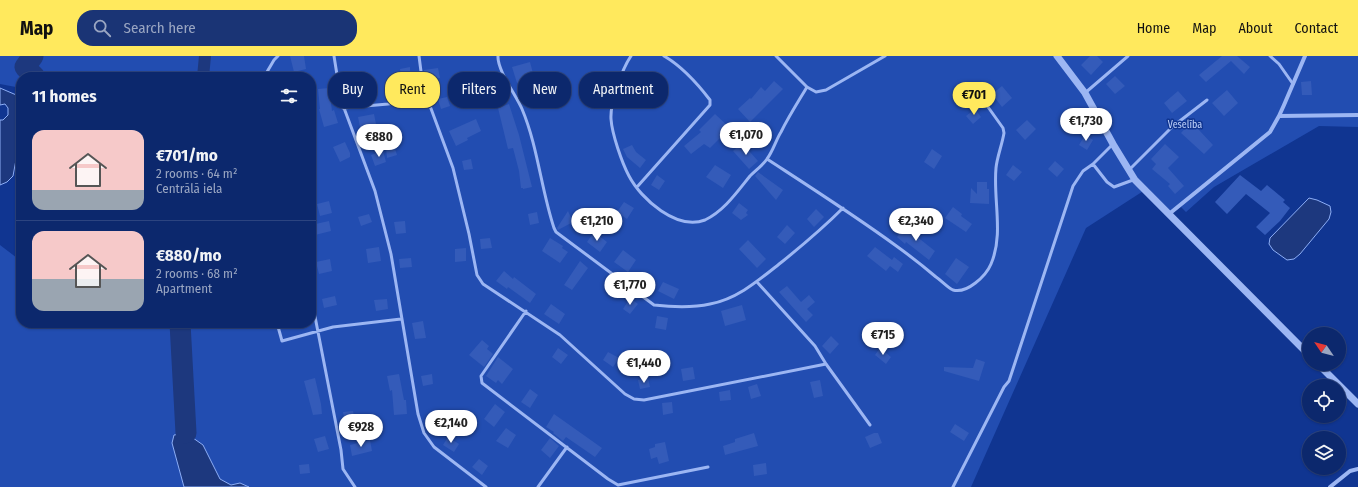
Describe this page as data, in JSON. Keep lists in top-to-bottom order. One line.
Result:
{"parks":["Veselība"],"north":"top left","page":{"header":"Map","search":"Search here","nav":["Home","Map","About","Contact"],"chip":["Buy","Rent","Filters","New","Apartment"],"heading":"11 homes","price":["€701","€1,730","€1,070","€880","€1,210","€2,340","€1,770","€715","€1,440","€2,140","€928"],"list":[{"name":"€701/mo","note":"2 rooms · 64 m² · Centrālā iela"},{"name":"€880/mo","note":"2 rooms · 68 m² · Apartment"}]}}
